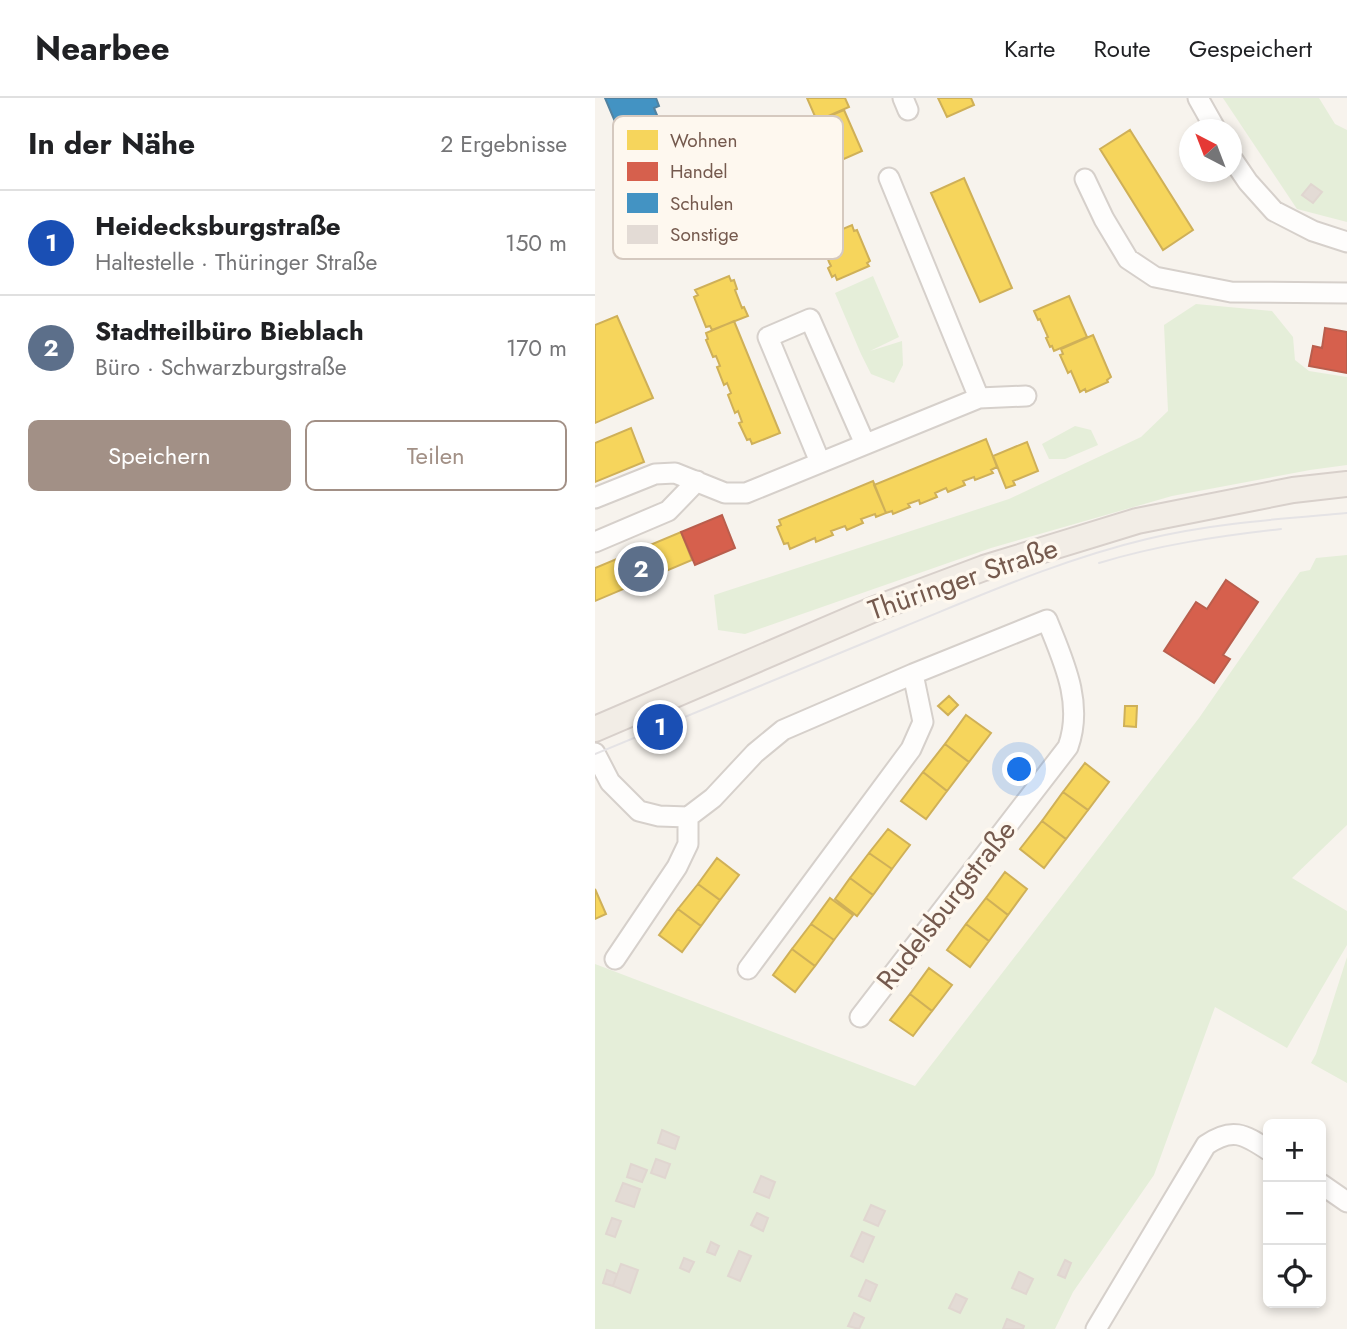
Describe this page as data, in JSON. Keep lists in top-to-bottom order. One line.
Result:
{"streets":{"main road":["Thüringer Straße"],"street":["Rudelsburgstraße"]},"legend":["Wohnen","Handel","Schulen","Sonstige"],"north":"top left","page":{"header":"Nearbee","nav":["Karte","Route","Gespeichert"],"heading":["In der Nähe","2 Ergebnisse"],"list":[{"mark":"1","name":"Heidecksburgstraße","note":"Haltestelle · Thüringer Straße","value":"150 m"},{"mark":"2","name":"Stadtteilbüro Bieblach","note":"Büro · Schwarzburgstraße","value":"170 m"}],"buttons":["Speichern","Teilen"],"pins":["2","1"],"map_buttons":["+","−"]}}
